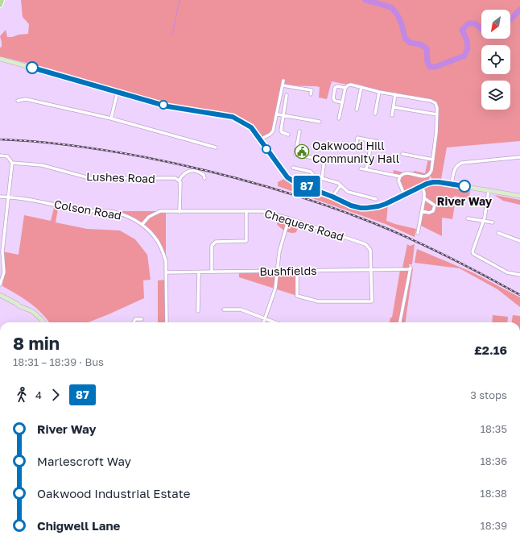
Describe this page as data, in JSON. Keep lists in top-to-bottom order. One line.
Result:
{"streets":{"street":["Lushes Road","Colson Road","Chequers Road","Bushfields"]},"crossings":[["Colson Road","Chequers Road"],["Colson Road","Bushfields"],["Chequers Road","Bushfields"]],"places":{"public building":["Oakwood Hill Community Hall"],"other":["River Way"]},"lines":["bus line 87"],"north":"bottom left","page":{"on_map":"87","heading":["8 min","18:31 – 18:39 · Bus","£2.16"],"legs":["4","87","3 stops"],"list":[{"name":"River Way","value":"18:35"},{"name":"Marlescroft Way","value":"18:36"},{"name":"Oakwood Industrial Estate","value":"18:38"},{"name":"Chigwell Lane","value":"18:39"}]}}
